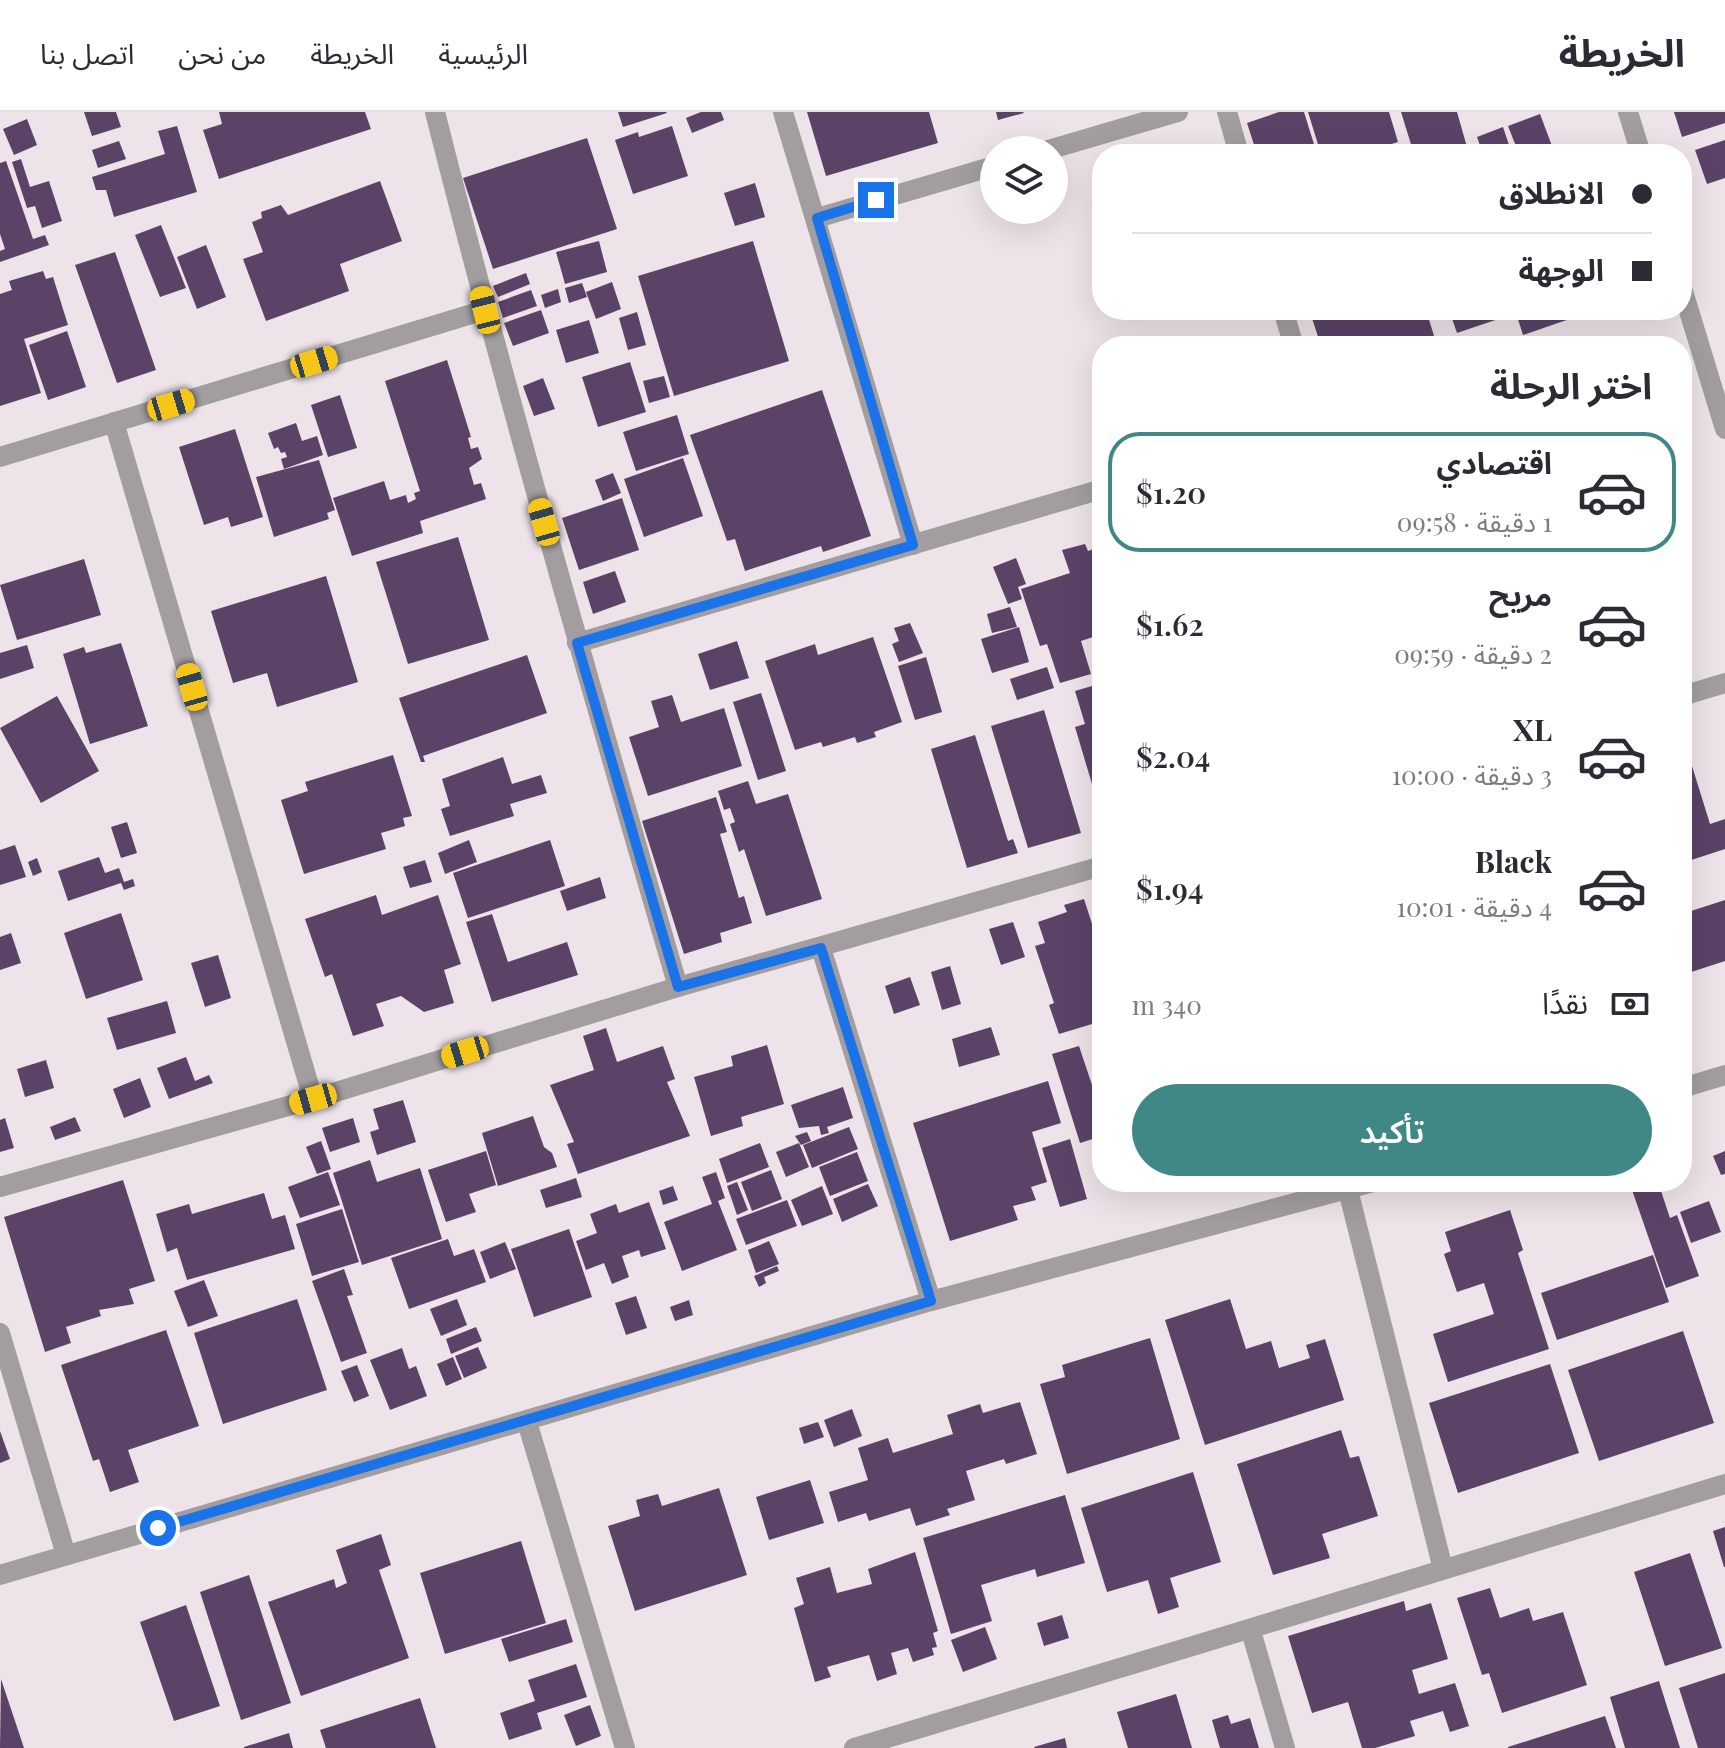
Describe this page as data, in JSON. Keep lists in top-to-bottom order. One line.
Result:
{"page":{"header":"الخريطة","nav":["الرئيسية","الخريطة","من نحن","اتصل بنا"],"banner":["الانطلاق","الوجهة"],"heading":"اختر الرحلة","list":[{"name":"اقتصادي","note":"1 دقيقة · 09:58","value":"$1.20"},{"name":"مريح","note":"2 دقيقة · 09:59","value":"$1.62"},{"name":"XL","note":"3 دقيقة · 10:00","value":"$2.04"},{"name":"Black","note":"4 دقيقة · 10:01","value":"$1.94"}],"pay":["نقدًا","340 m"],"buttons":"تأكيد"}}
